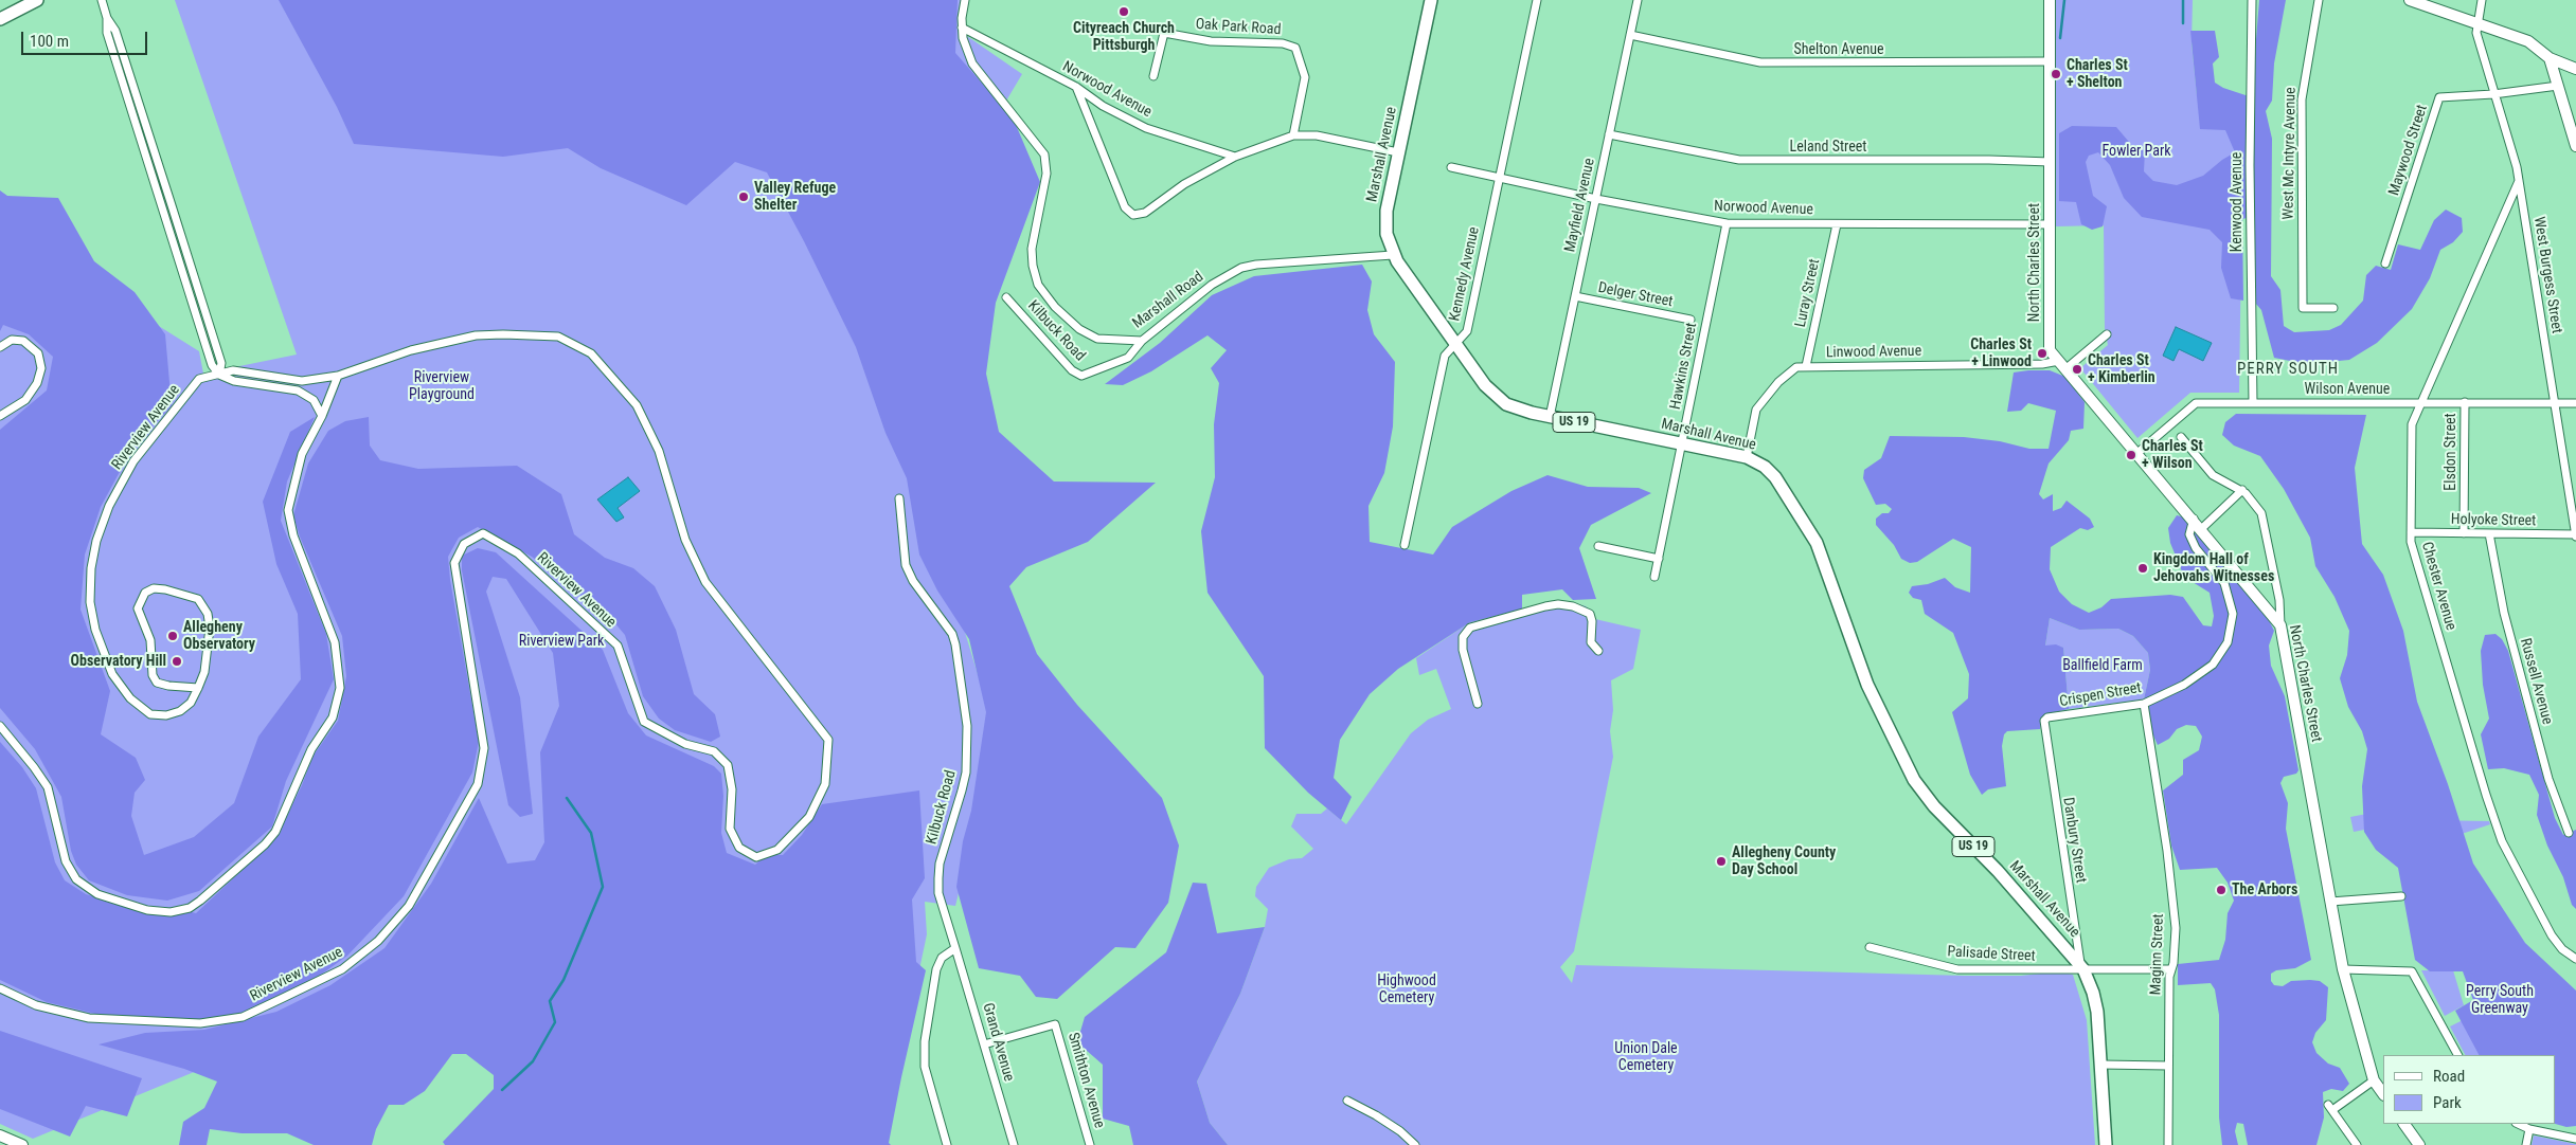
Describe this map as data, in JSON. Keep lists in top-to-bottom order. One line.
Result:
{"streets":{"main road":["Marshall Avenue","US 19"],"street":["Oak Park Road","Shelton Avenue","Norwood Avenue","Leland Street","Maywood Street","West Mc Intyre Avenue","Kenwood Avenue","Mayfield Avenue","North Charles Street","Kennedy Avenue","West Burgess Street","Luray Street","Delger Street","Marshall Road","Kilbuck Road","Linwood Avenue","Hawkins Street","Wilson Avenue","Riverview Avenue","Elsdon Street","Holyoke Street","Chester Avenue","Russell Avenue","Crispen Street","Danbury Street","Palisade Street","Maginn Street","Grand Avenue","Smithton Avenue"]},"crossings":[["Shelton Avenue","Mayfield Avenue"],["Shelton Avenue","North Charles Street"],["Norwood Avenue","Mayfield Avenue"],["Norwood Avenue","North Charles Street"],["Norwood Avenue","Kennedy Avenue"],["Norwood Avenue","Luray Street"],["Norwood Avenue","Marshall Road"],["Norwood Avenue","Hawkins Street"],["Leland Street","Mayfield Avenue"],["Leland Street","North Charles Street"],["Maywood Street","West Burgess Street"],["Marshall Avenue","Mayfield Avenue"],["Marshall Avenue","Kennedy Avenue"],["Marshall Avenue","Marshall Road"],["Marshall Avenue","Linwood Avenue"],["Marshall Avenue","Hawkins Street"],["Marshall Avenue","Danbury Street"],["Marshall Avenue","Palisade Street"],["Kenwood Avenue","Wilson Avenue"],["Mayfield Avenue","Delger Street"],["North Charles Street","Linwood Avenue"],["North Charles Street","Wilson Avenue"],["North Charles Street","Crispen Street"],["West Burgess Street","Wilson Avenue"],["West Burgess Street","Holyoke Street"],["West Burgess Street","Chester Avenue"],["Luray Street","Linwood Avenue"],["Marshall Road","Kilbuck Road"],["Kilbuck Road","Grand Avenue"],["Wilson Avenue","Elsdon Street"],["Wilson Avenue","Chester Avenue"],["Elsdon Street","Holyoke Street"],["Holyoke Street","Chester Avenue"],["Holyoke Street","Russell Avenue"],["Crispen Street","Danbury Street"],["Crispen Street","Maginn Street"],["Danbury Street","Palisade Street"],["Palisade Street","Maginn Street"],["Grand Avenue","Smithton Avenue"]],"districts":["PERRY SOUTH"],"parks":["Fowler Park","Riverview Playground","Riverview Park","Ballfield Farm","Highwood Cemetery","Perry South Greenway","Union Dale Cemetery"],"places":["Cityreach Church Pittsburgh","Charles St + Shelton","Valley Refuge Shelter","Charles St + Linwood","Charles St + Kimberlin","Charles St + Wilson","Kingdom Hall of Jehovahs Witnesses","Allegheny Observatory","Observatory Hill","Allegheny County Day School","The Arbors"],"legend":["Road","Park"],"scale_bar":"100 m"}
